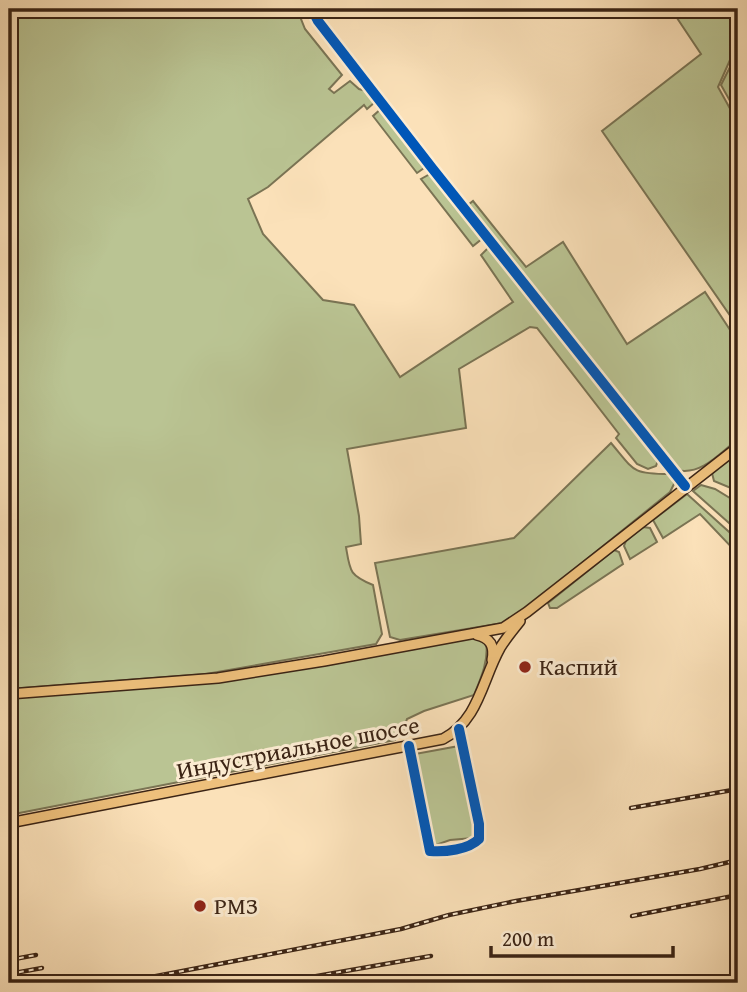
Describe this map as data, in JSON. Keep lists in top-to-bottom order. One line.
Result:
{"streets":{"main road":["Индустриальное шоссе"]},"places":["Каспий","РМЗ"],"scale_bar":"200 m"}
